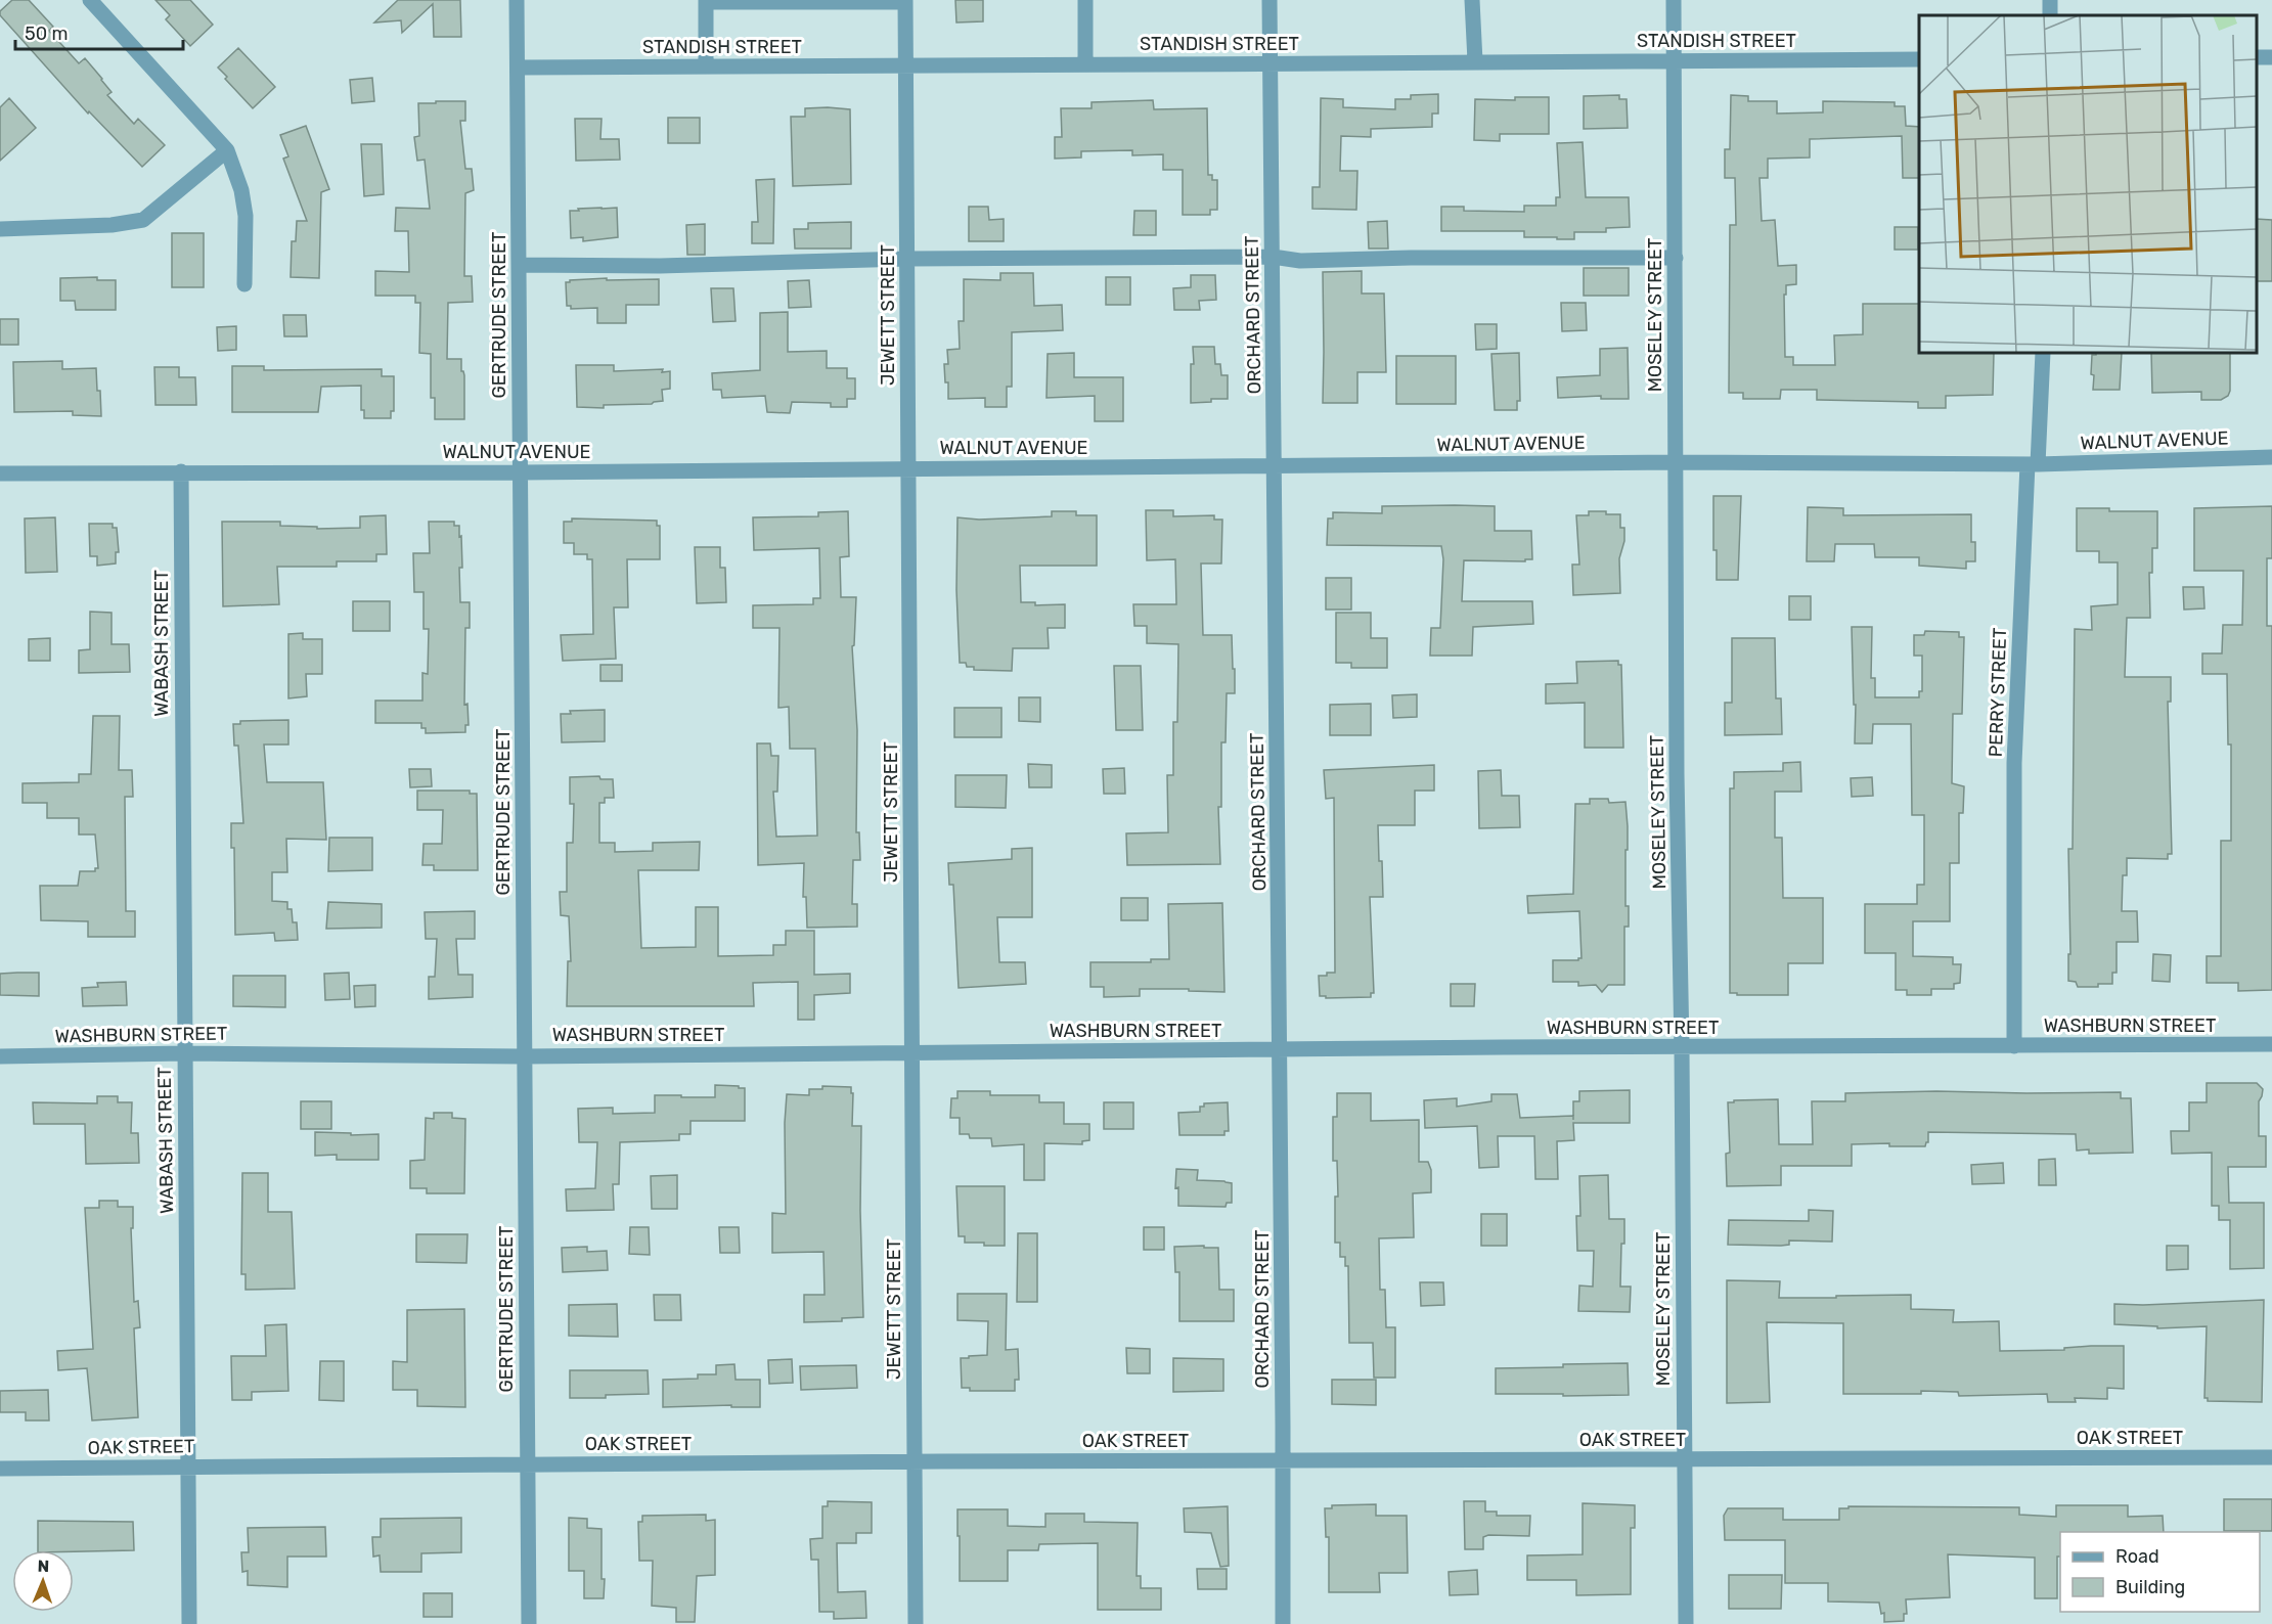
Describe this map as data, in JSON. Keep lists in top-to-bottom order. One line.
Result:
{"streets":{"street":["STANDISH STREET","GERTRUDE STREET","JEWETT STREET","ORCHARD STREET","MOSELEY STREET","WALNUT AVENUE","WABASH STREET","PERRY STREET","WASHBURN STREET","OAK STREET"]},"crossings":[["STANDISH STREET","GERTRUDE STREET"],["STANDISH STREET","JEWETT STREET"],["STANDISH STREET","ORCHARD STREET"],["STANDISH STREET","MOSELEY STREET"],["GERTRUDE STREET","WALNUT AVENUE"],["GERTRUDE STREET","WASHBURN STREET"],["GERTRUDE STREET","OAK STREET"],["JEWETT STREET","WALNUT AVENUE"],["JEWETT STREET","WASHBURN STREET"],["JEWETT STREET","OAK STREET"],["ORCHARD STREET","WALNUT AVENUE"],["ORCHARD STREET","WASHBURN STREET"],["ORCHARD STREET","OAK STREET"],["MOSELEY STREET","WALNUT AVENUE"],["MOSELEY STREET","WASHBURN STREET"],["MOSELEY STREET","OAK STREET"],["WALNUT AVENUE","WABASH STREET"],["WALNUT AVENUE","PERRY STREET"],["WABASH STREET","WASHBURN STREET"],["WABASH STREET","OAK STREET"],["PERRY STREET","WASHBURN STREET"]],"legend":["Road","Building"],"scale_bar":"50 m","north":"top"}
